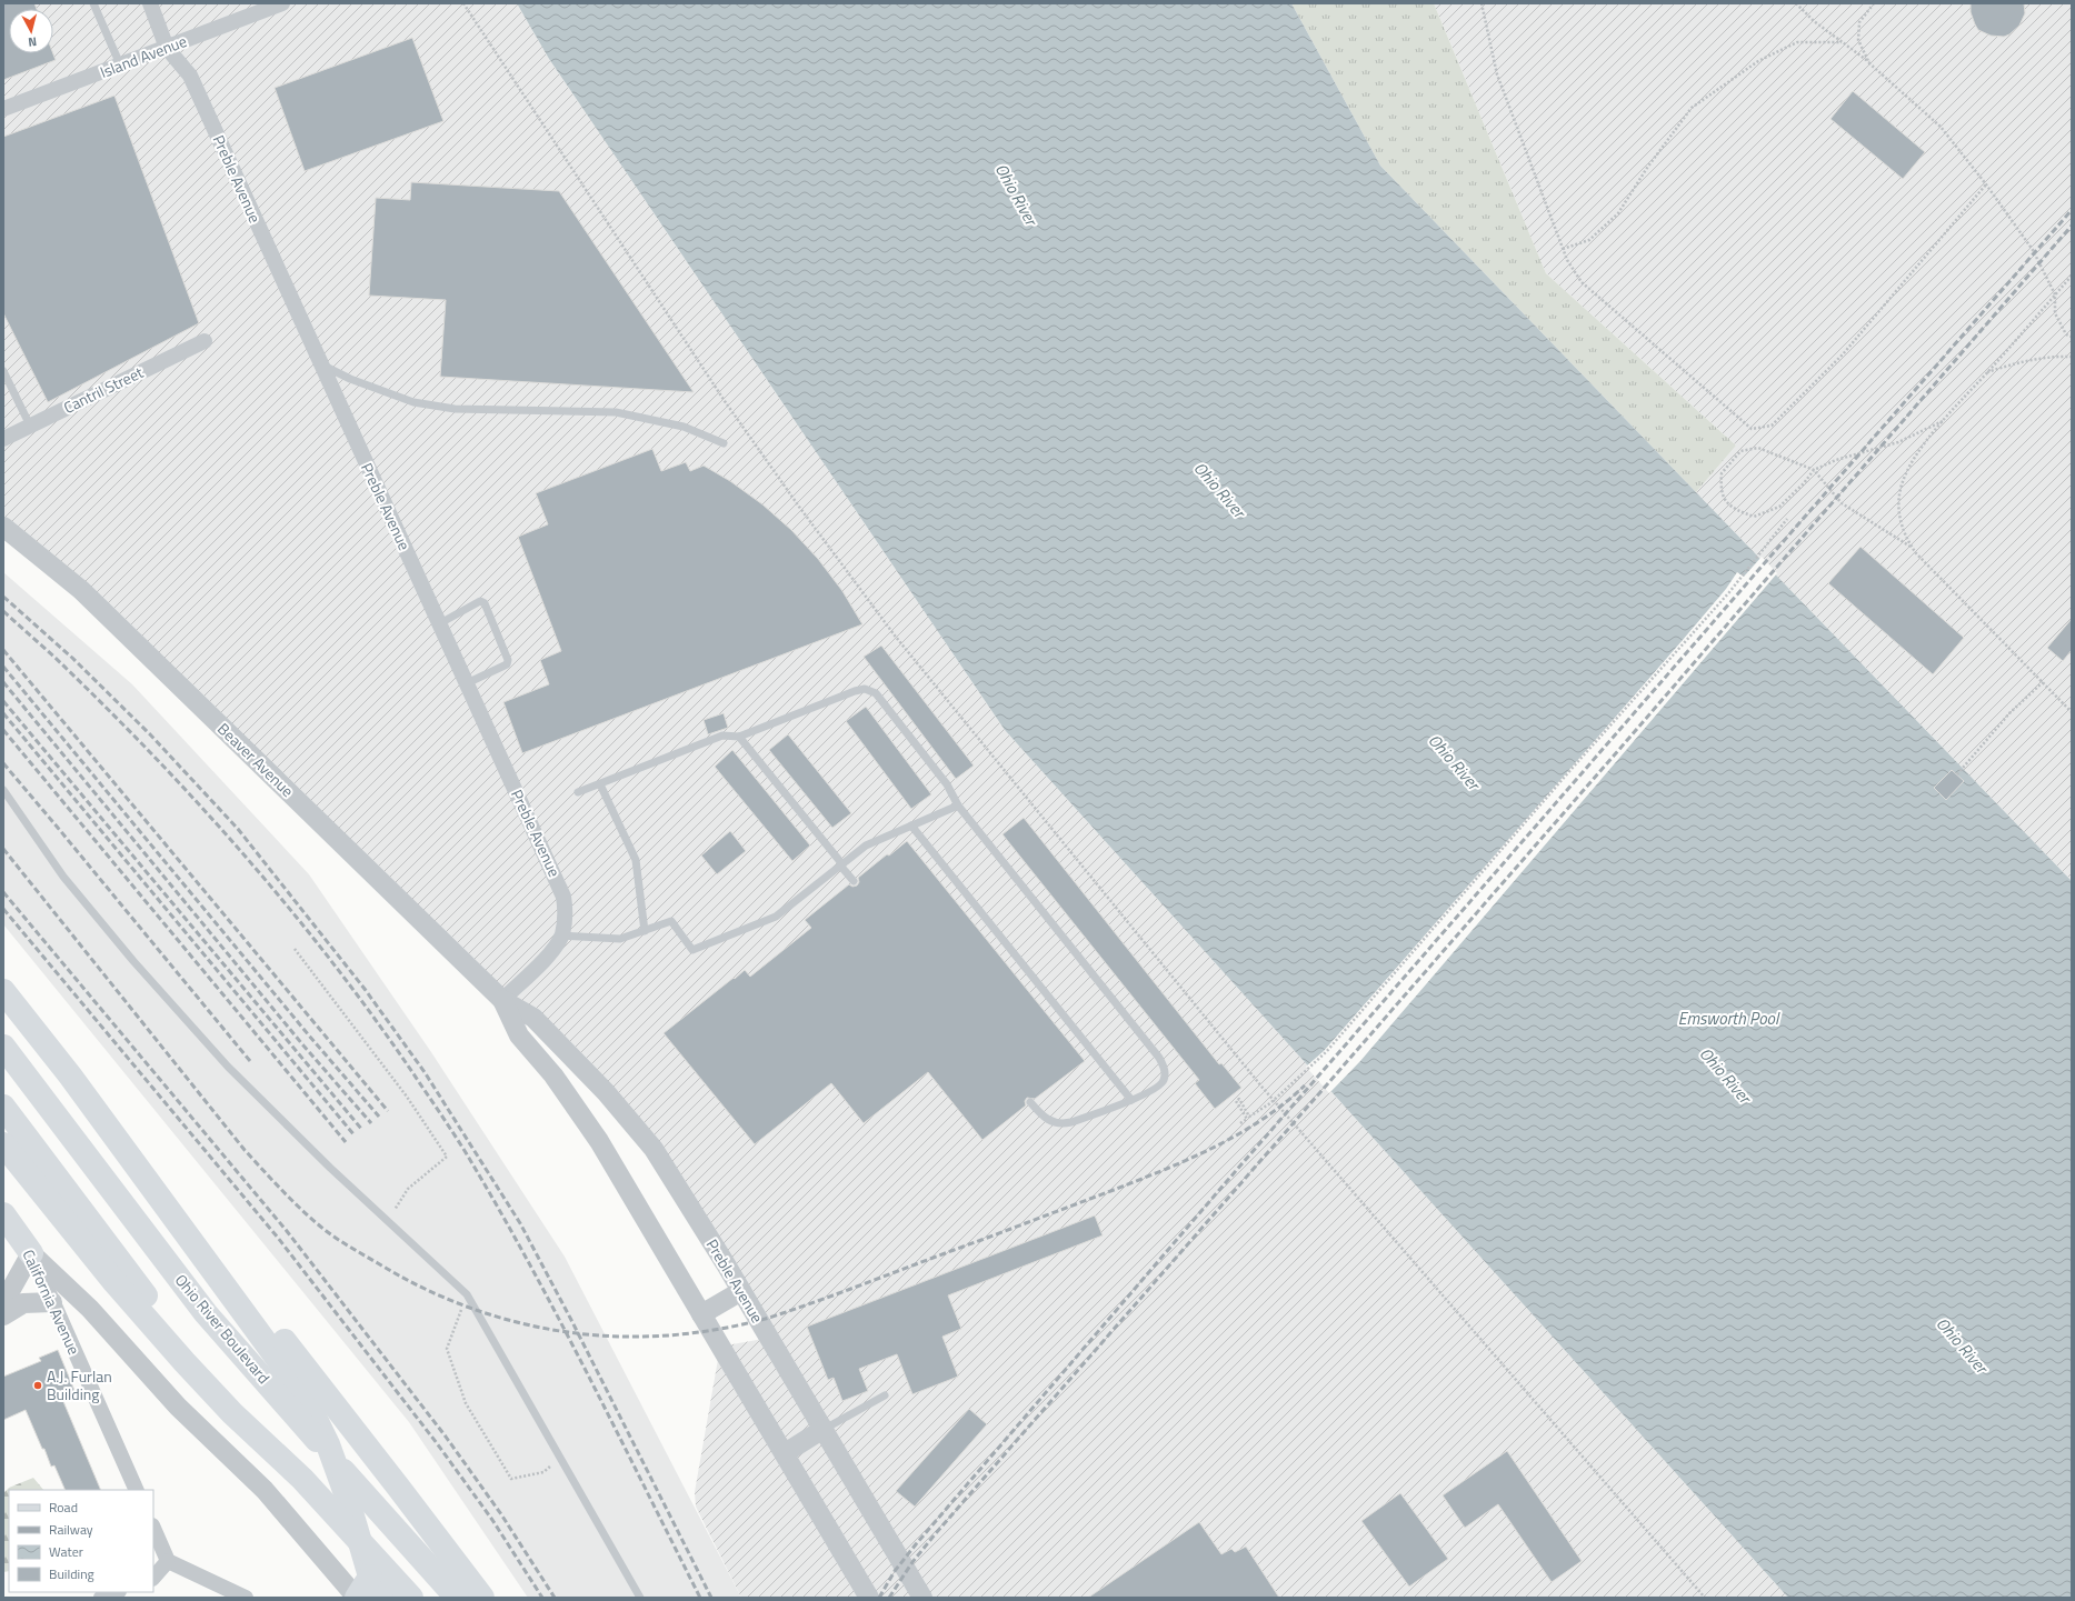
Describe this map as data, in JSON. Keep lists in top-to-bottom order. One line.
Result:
{"streets":{"main road":["California Avenue","Ohio River Boulevard"],"street":["Island Avenue","Preble Avenue","Cantril Street","Beaver Avenue"]},"crossings":[["Island Avenue","Preble Avenue"],["Preble Avenue","Beaver Avenue"]],"water":["Ohio River","Emsworth Pool"],"places":["A.J. Furlan Building"],"legend":["Road","Railway","Water","Building"],"north":"bottom"}
